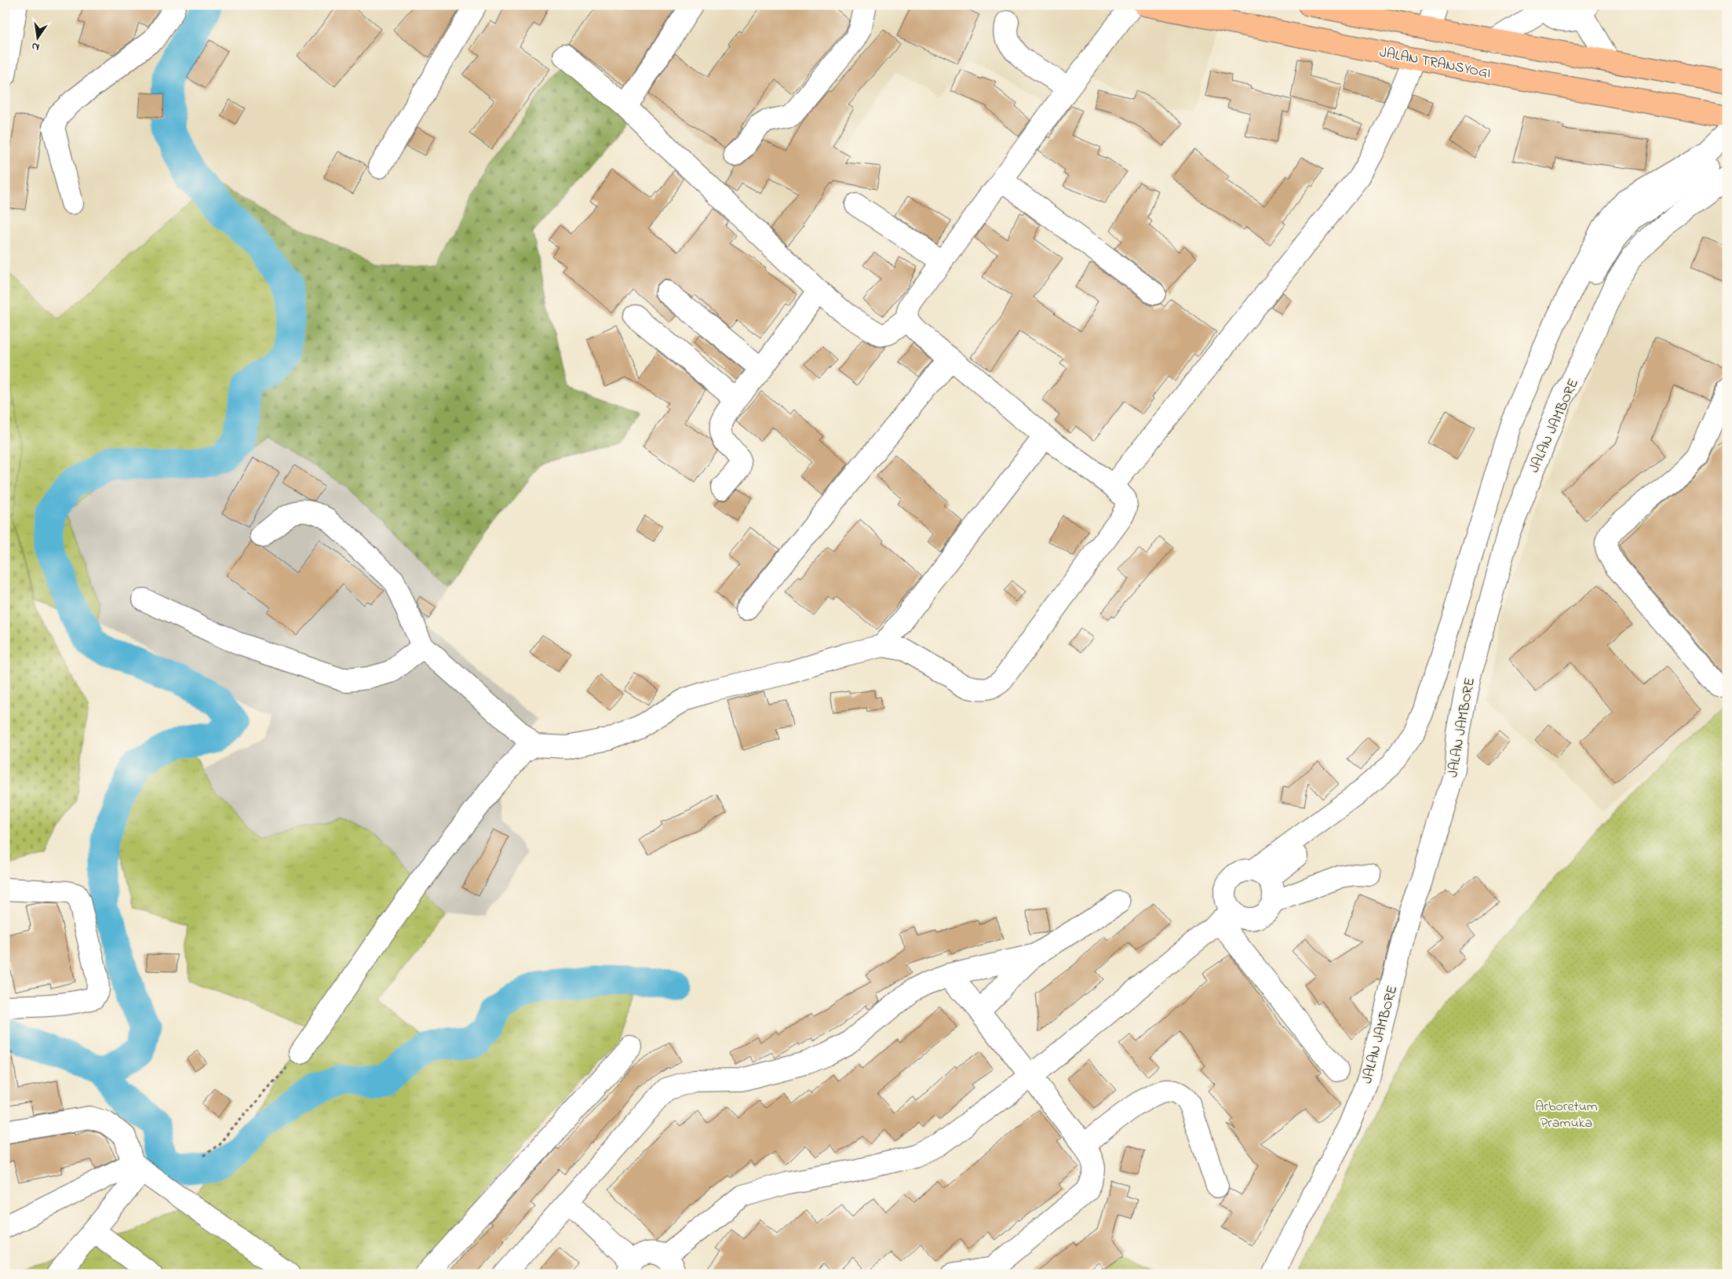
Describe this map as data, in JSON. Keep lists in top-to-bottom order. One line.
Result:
{"streets":{"highway":["JALAN TRANSYOGI"],"street":["JALAN JAMBORE"]},"parks":["Arboretum Pramuka"],"north":"bottom"}
